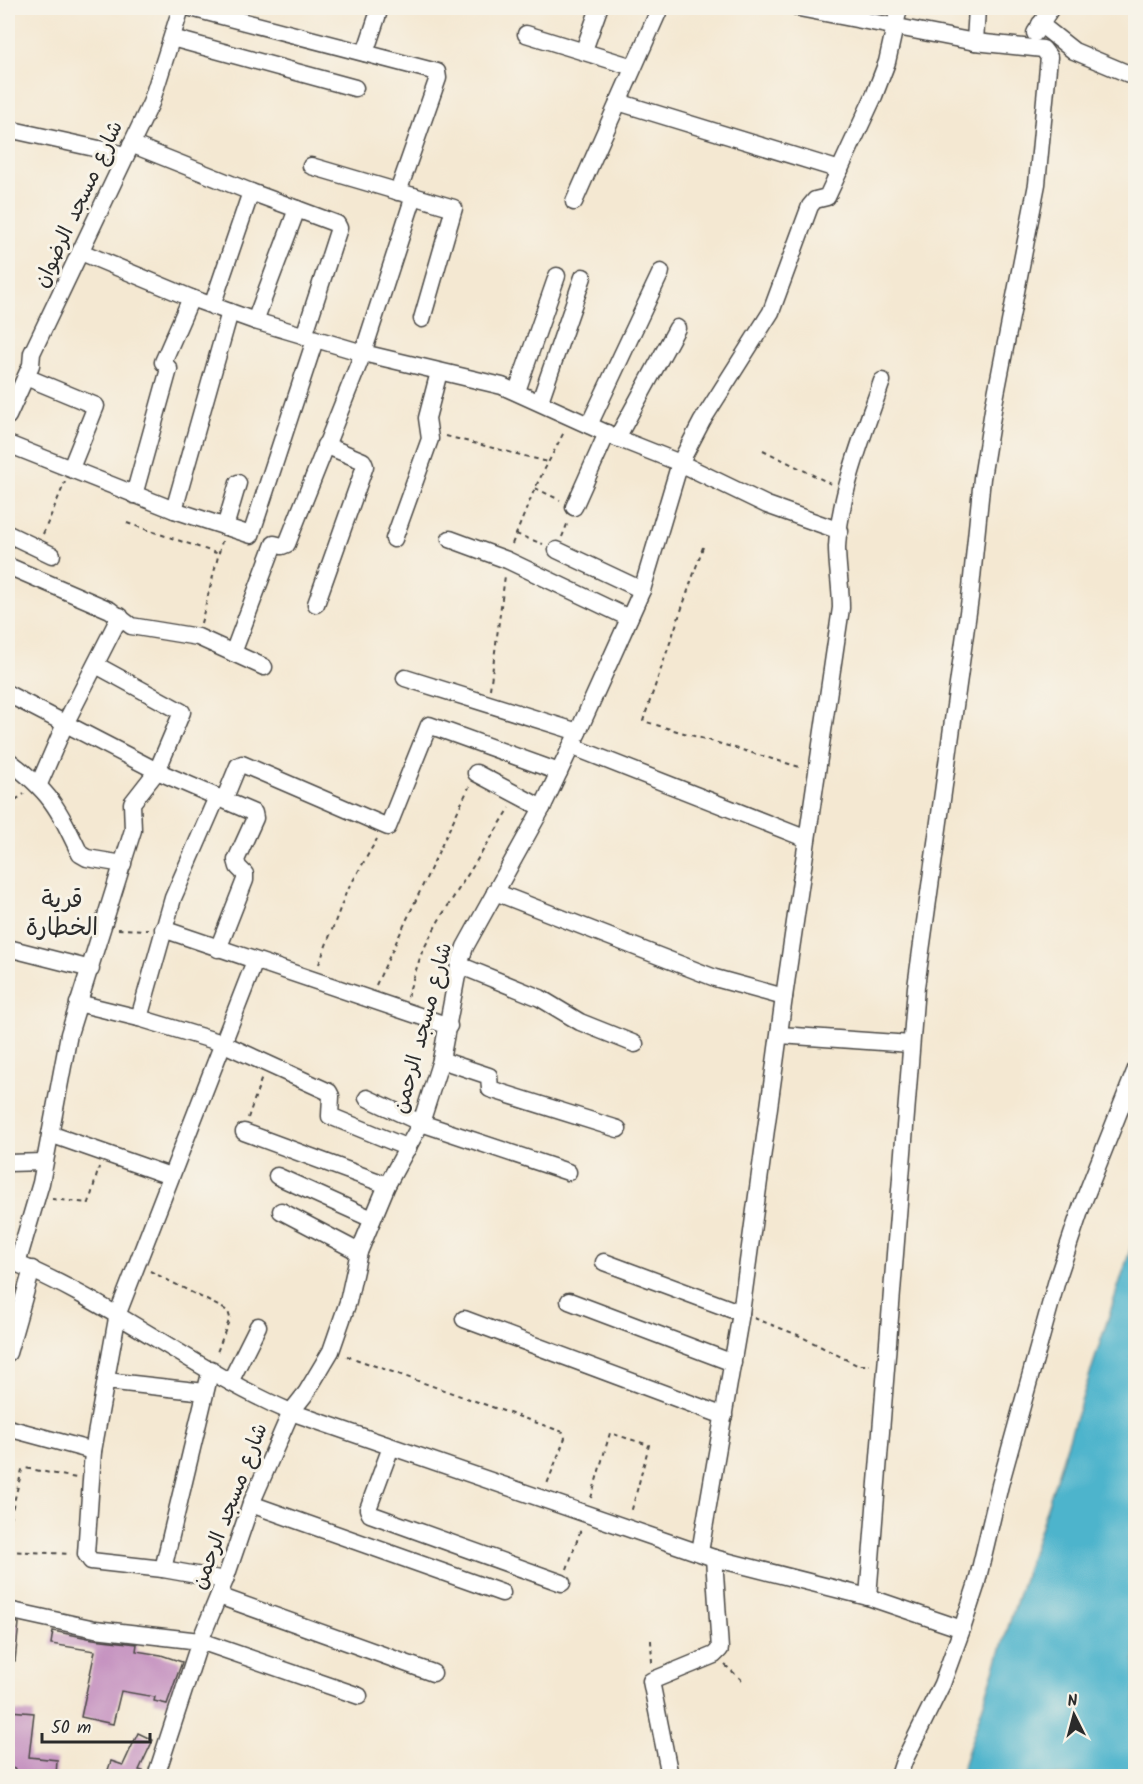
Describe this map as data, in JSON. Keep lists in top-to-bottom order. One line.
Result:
{"streets":{"street":["شارع مسجد الرضوان","شارع مسجد الرحمن"]},"districts":["قرية الخطارة"],"scale_bar":"50 m","north":"top"}
